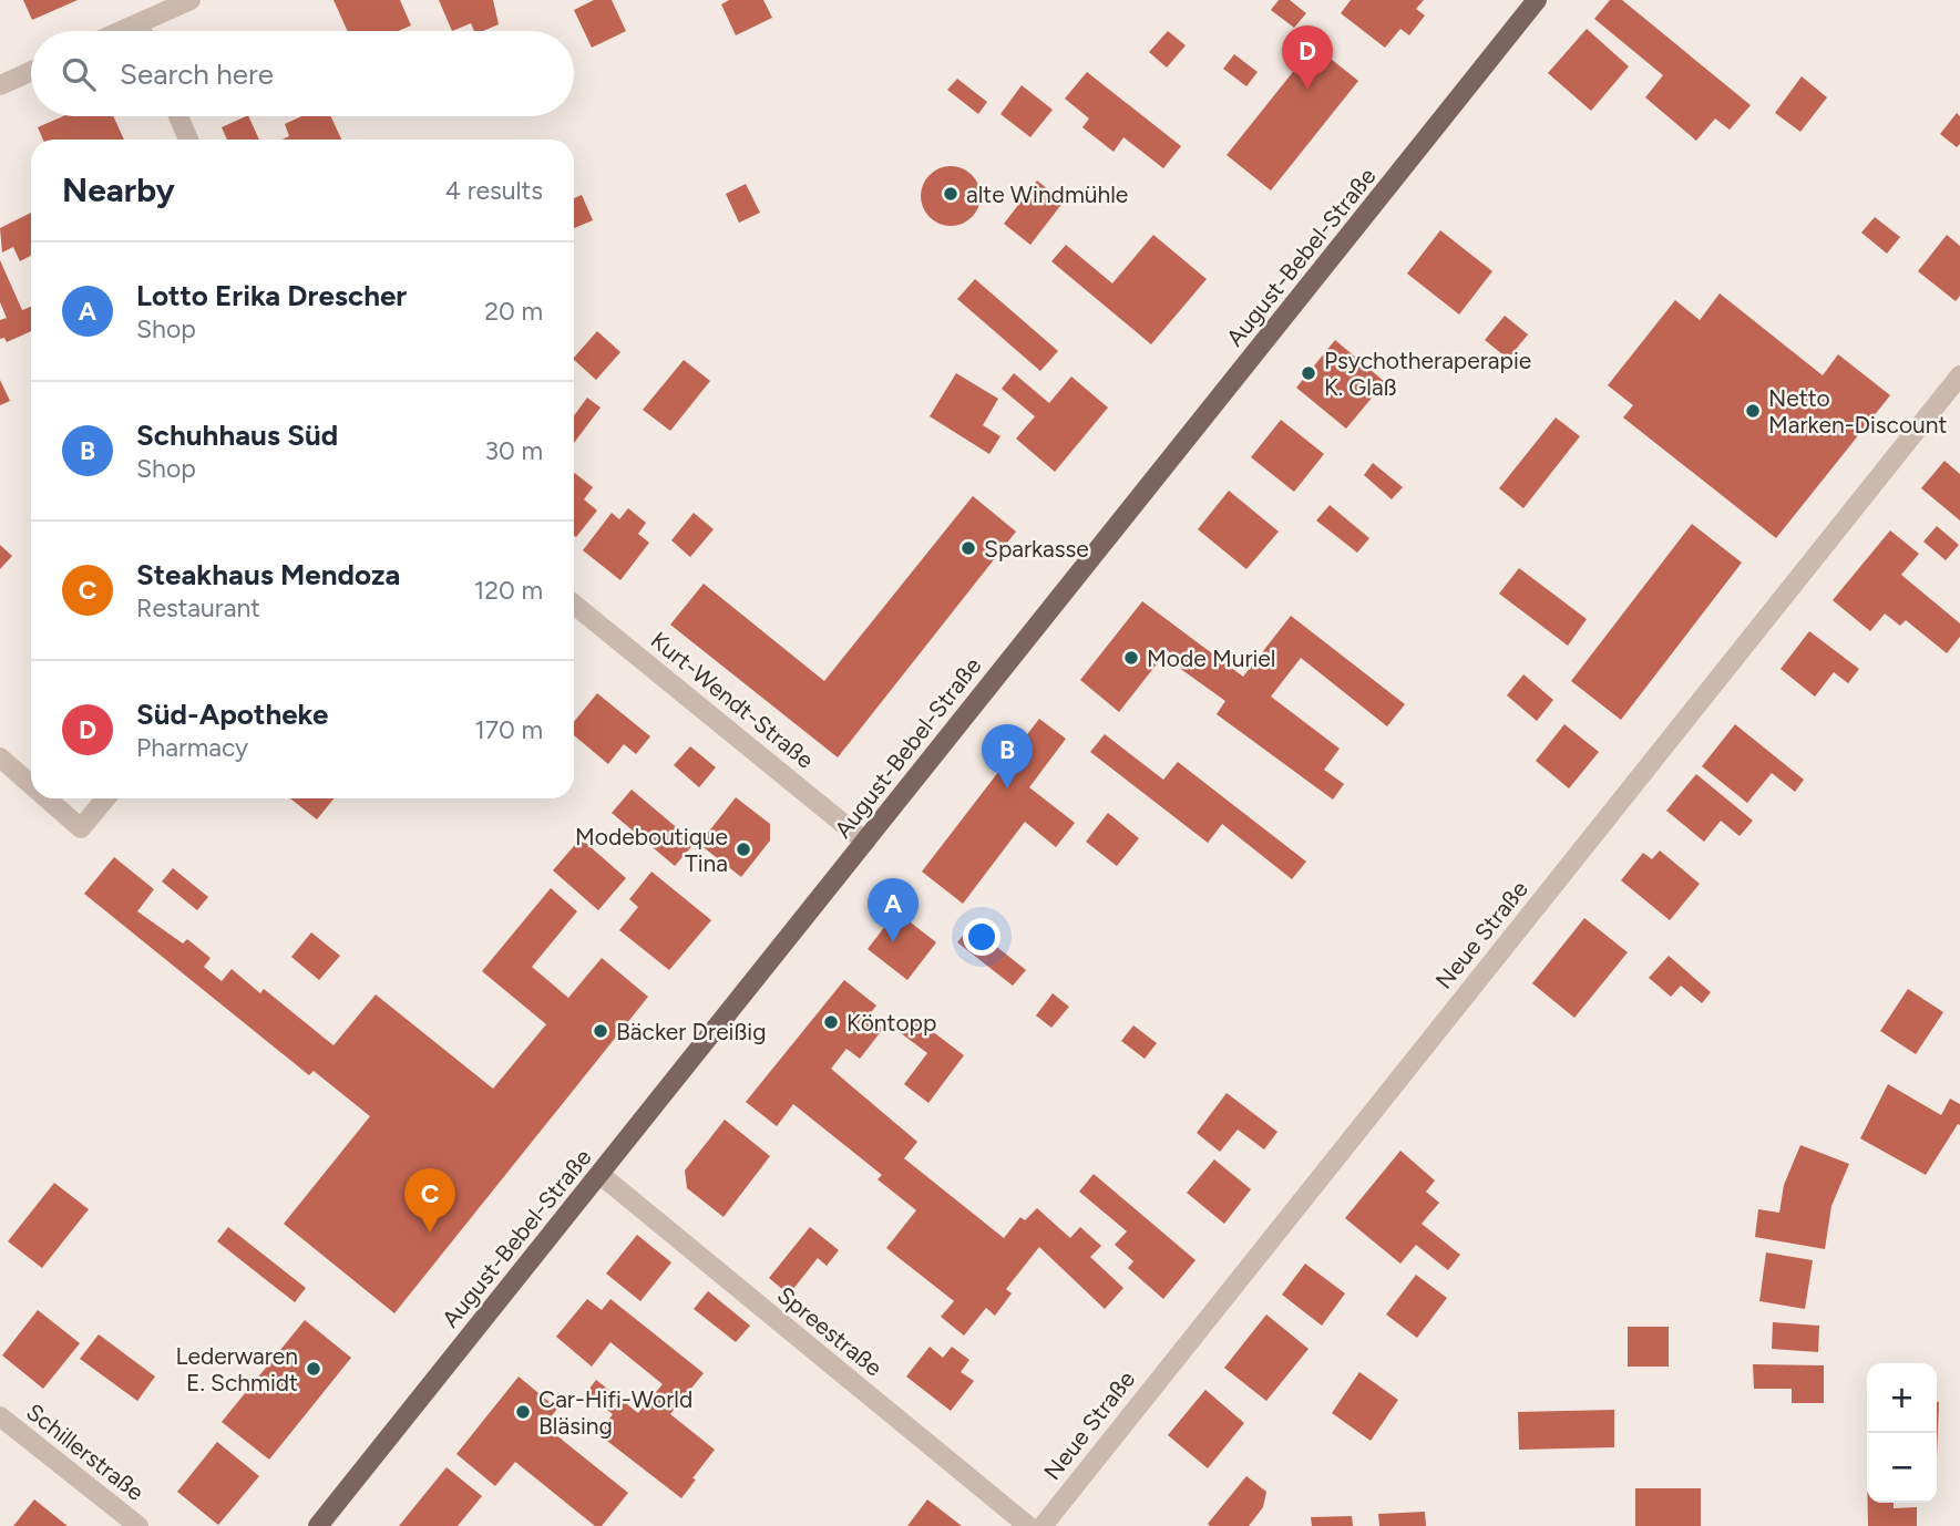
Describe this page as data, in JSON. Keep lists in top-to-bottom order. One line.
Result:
{"streets":{"main road":["August-Bebel-Straße"],"street":["Kurt-Wendt-Straße","Neue Straße","Spreestraße","Schillerstraße"]},"crossings":[["August-Bebel-Straße","Kurt-Wendt-Straße"],["August-Bebel-Straße","Spreestraße"]],"places":["alte Windmühle","Psychotheraperapie K. Glaß","Netto Marken-Discount","Sparkasse","Mode Muriel","Modeboutique Tina","Köntopp","Bäcker Dreißig","Lederwaren E. Schmidt","Car-Hifi-World Bläsing"],"page":{"pins":["D","B","A","C"],"search":"Search here","heading":["Nearby","4 results"],"list":[{"mark":"A","name":"Lotto Erika Drescher","note":"Shop","value":"20 m"},{"mark":"B","name":"Schuhhaus Süd","note":"Shop","value":"30 m"},{"mark":"C","name":"Steakhaus Mendoza","note":"Restaurant","value":"120 m"},{"mark":"D","name":"Süd-Apotheke","note":"Pharmacy","value":"170 m"}],"map_buttons":["+","−"]}}
